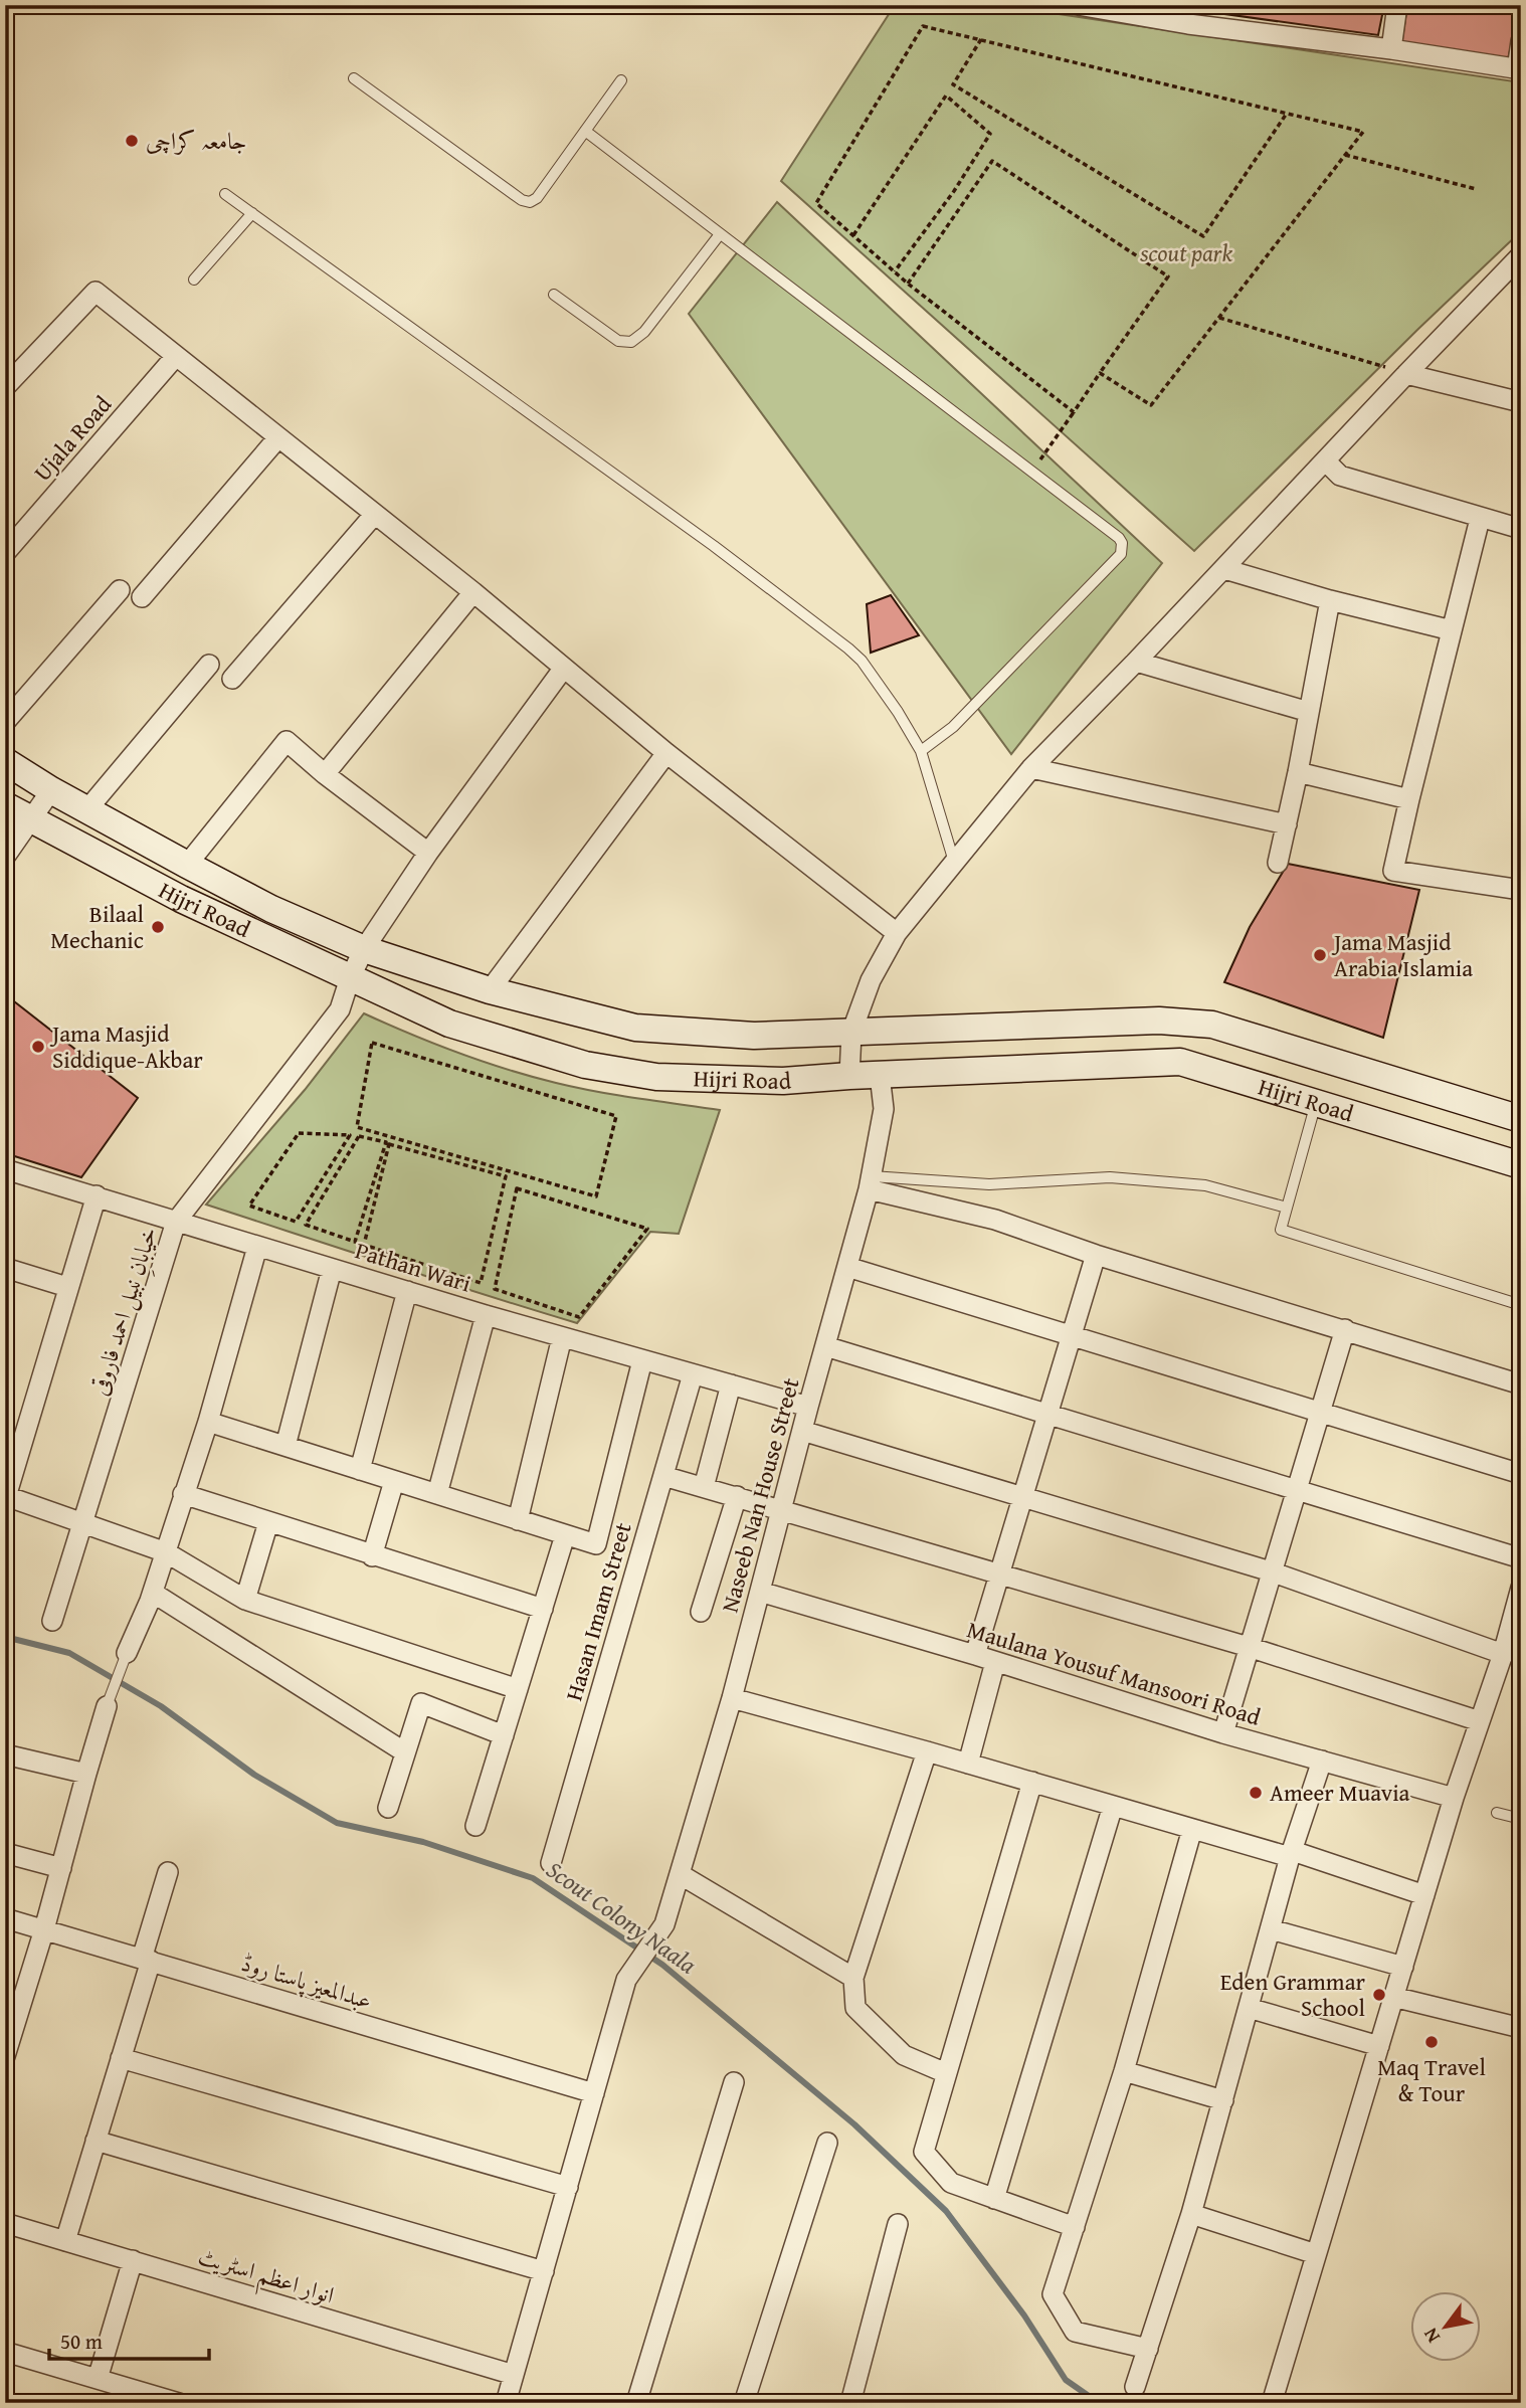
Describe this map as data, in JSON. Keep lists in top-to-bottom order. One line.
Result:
{"streets":{"main road":["Hijri Road"],"street":["Ujala Road","Pathan Wari","خیابانِ نبیل احمد فاروقی","Naseeb Nan House Street","Hasan Imam Street","Maulana Yousuf Mansoori Road","عبدالمعیز پاستا روڈ","انوار اعظم اسٹریٹ"]},"crossings":[["Hijri Road","خیابانِ نبیل احمد فاروقی"],["Hijri Road","Naseeb Nan House Street"],["Pathan Wari","خیابانِ نبیل احمد فاروقی"],["Pathan Wari","Naseeb Nan House Street"],["Pathan Wari","Hasan Imam Street"],["Naseeb Nan House Street","Maulana Yousuf Mansoori Road"],["Naseeb Nan House Street","عبدالمعیز پاستا روڈ"],["Naseeb Nan House Street","انوار اعظم اسٹریٹ"]],"water":["Scout Colony Naala"],"parks":["scout park"],"places":["جامعہ کراچی","Bilaal Mechanic","Jama Masjid Arabia Islamia","Jama Masjid Siddique-Akbar","Ameer Muavia","Eden Grammar School","Maq Travel & Tour"],"scale_bar":"50 m","north":"bottom left"}
